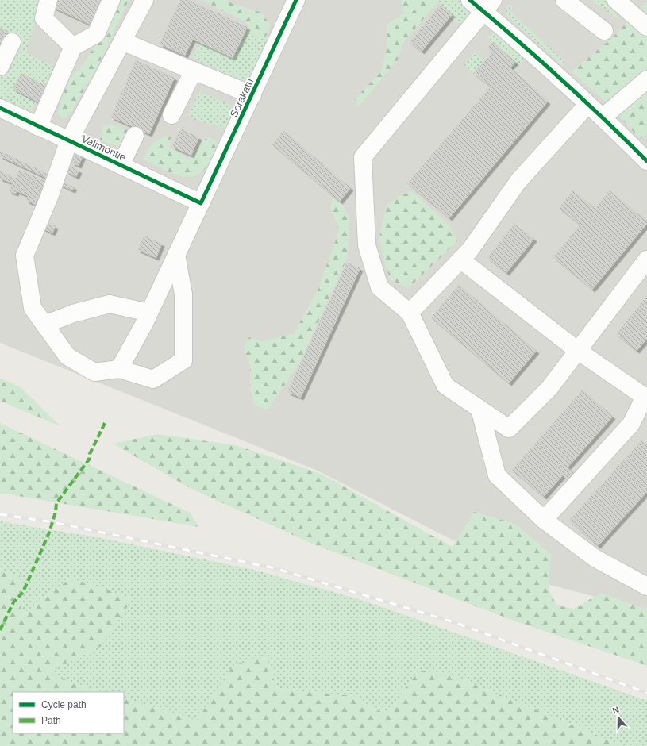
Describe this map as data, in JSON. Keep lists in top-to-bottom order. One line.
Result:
{"streets":{"street":["Sorakatu","Valimontie"]},"crossings":[["Sorakatu","Valimontie"]],"legend":["Cycle path","Path"],"north":"top"}
